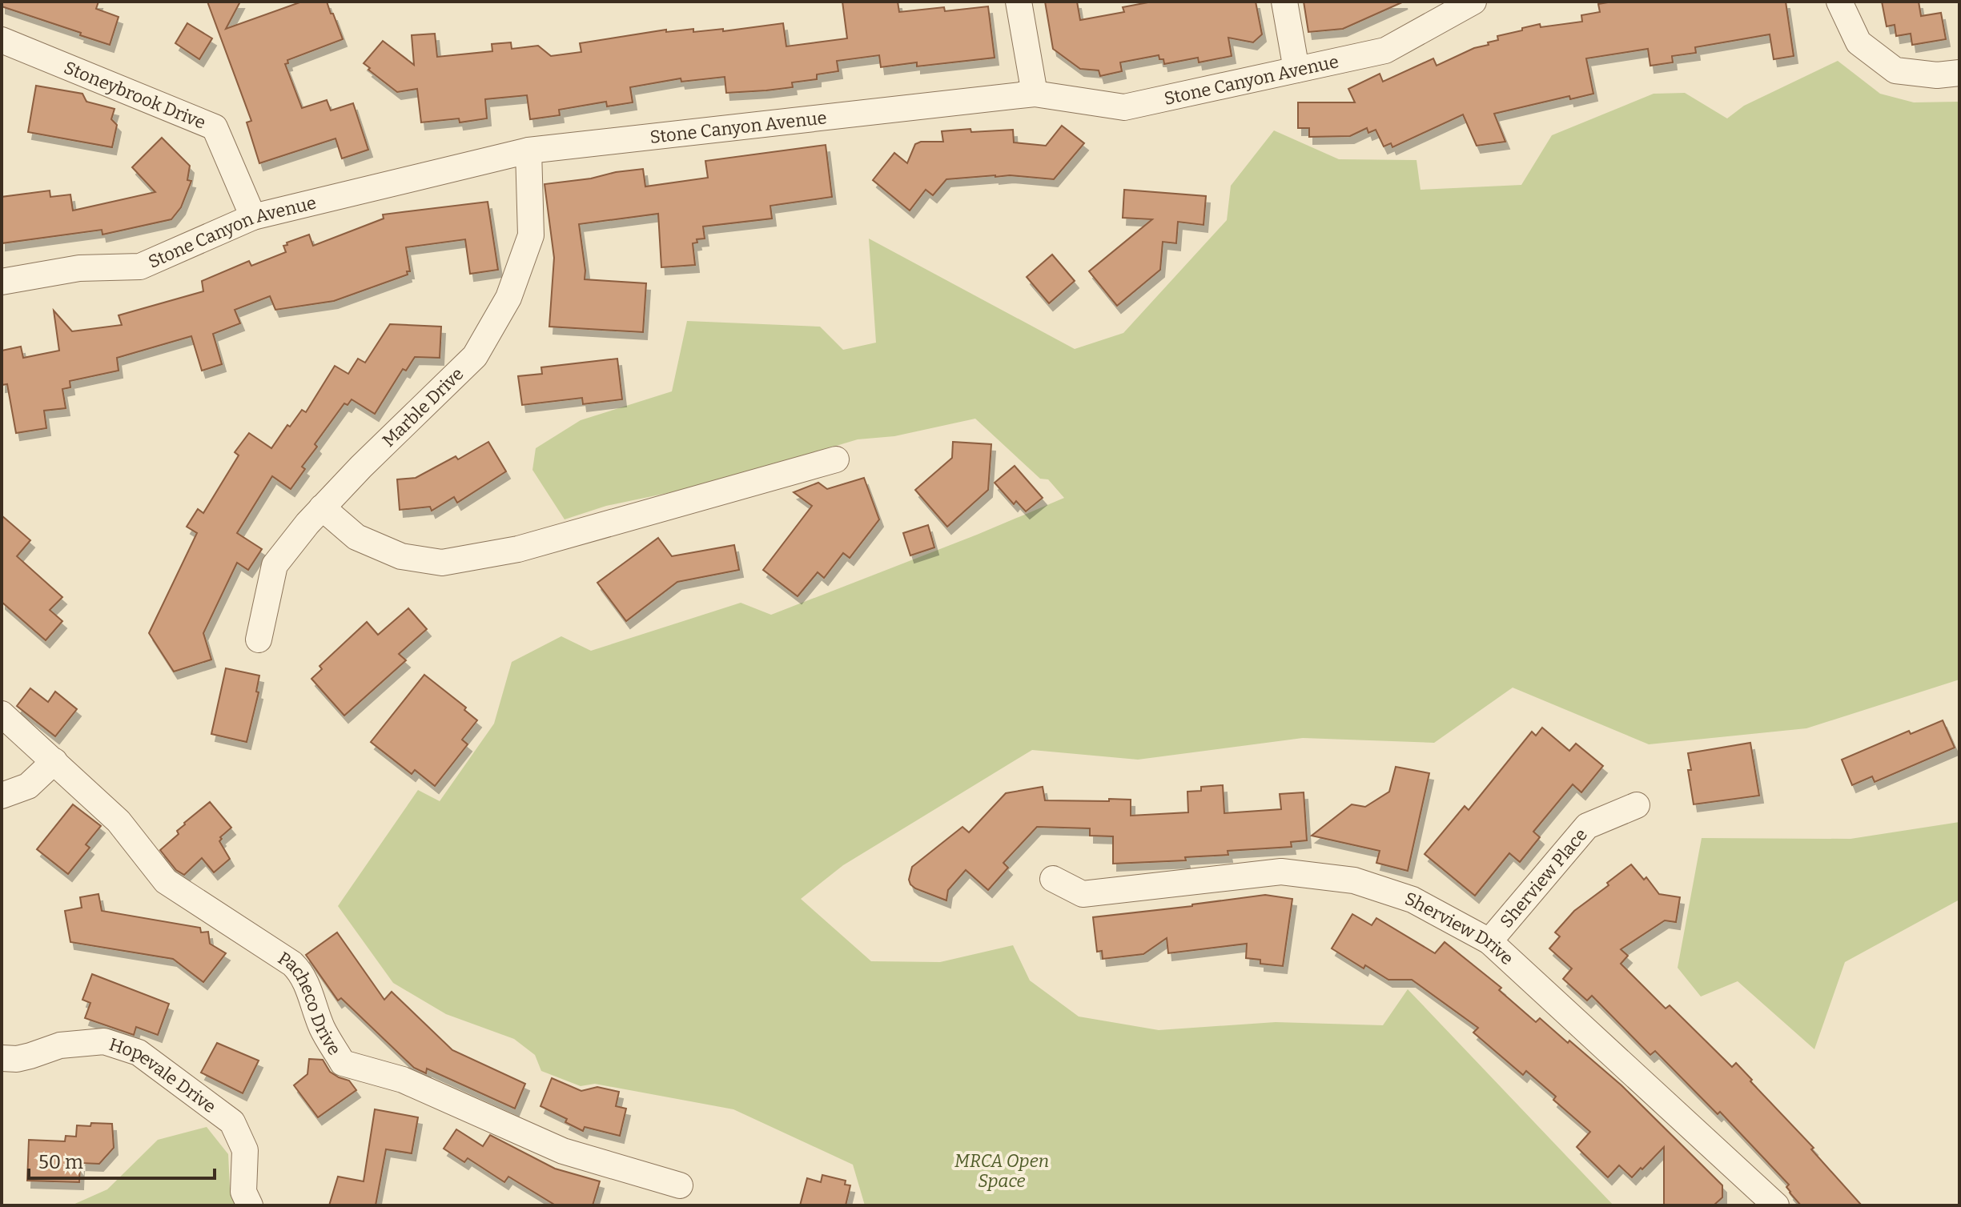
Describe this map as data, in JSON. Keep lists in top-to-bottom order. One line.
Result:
{"streets":{"street":["Stone Canyon Avenue","Stoneybrook Drive","Marble Drive","Sherview Place","Sherview Drive","Pacheco Drive","Hopevale Drive"]},"crossings":[["Stone Canyon Avenue","Stoneybrook Drive"],["Stone Canyon Avenue","Marble Drive"],["Sherview Place","Sherview Drive"]],"parks":["MRCA Open Space"],"scale_bar":"50 m"}
